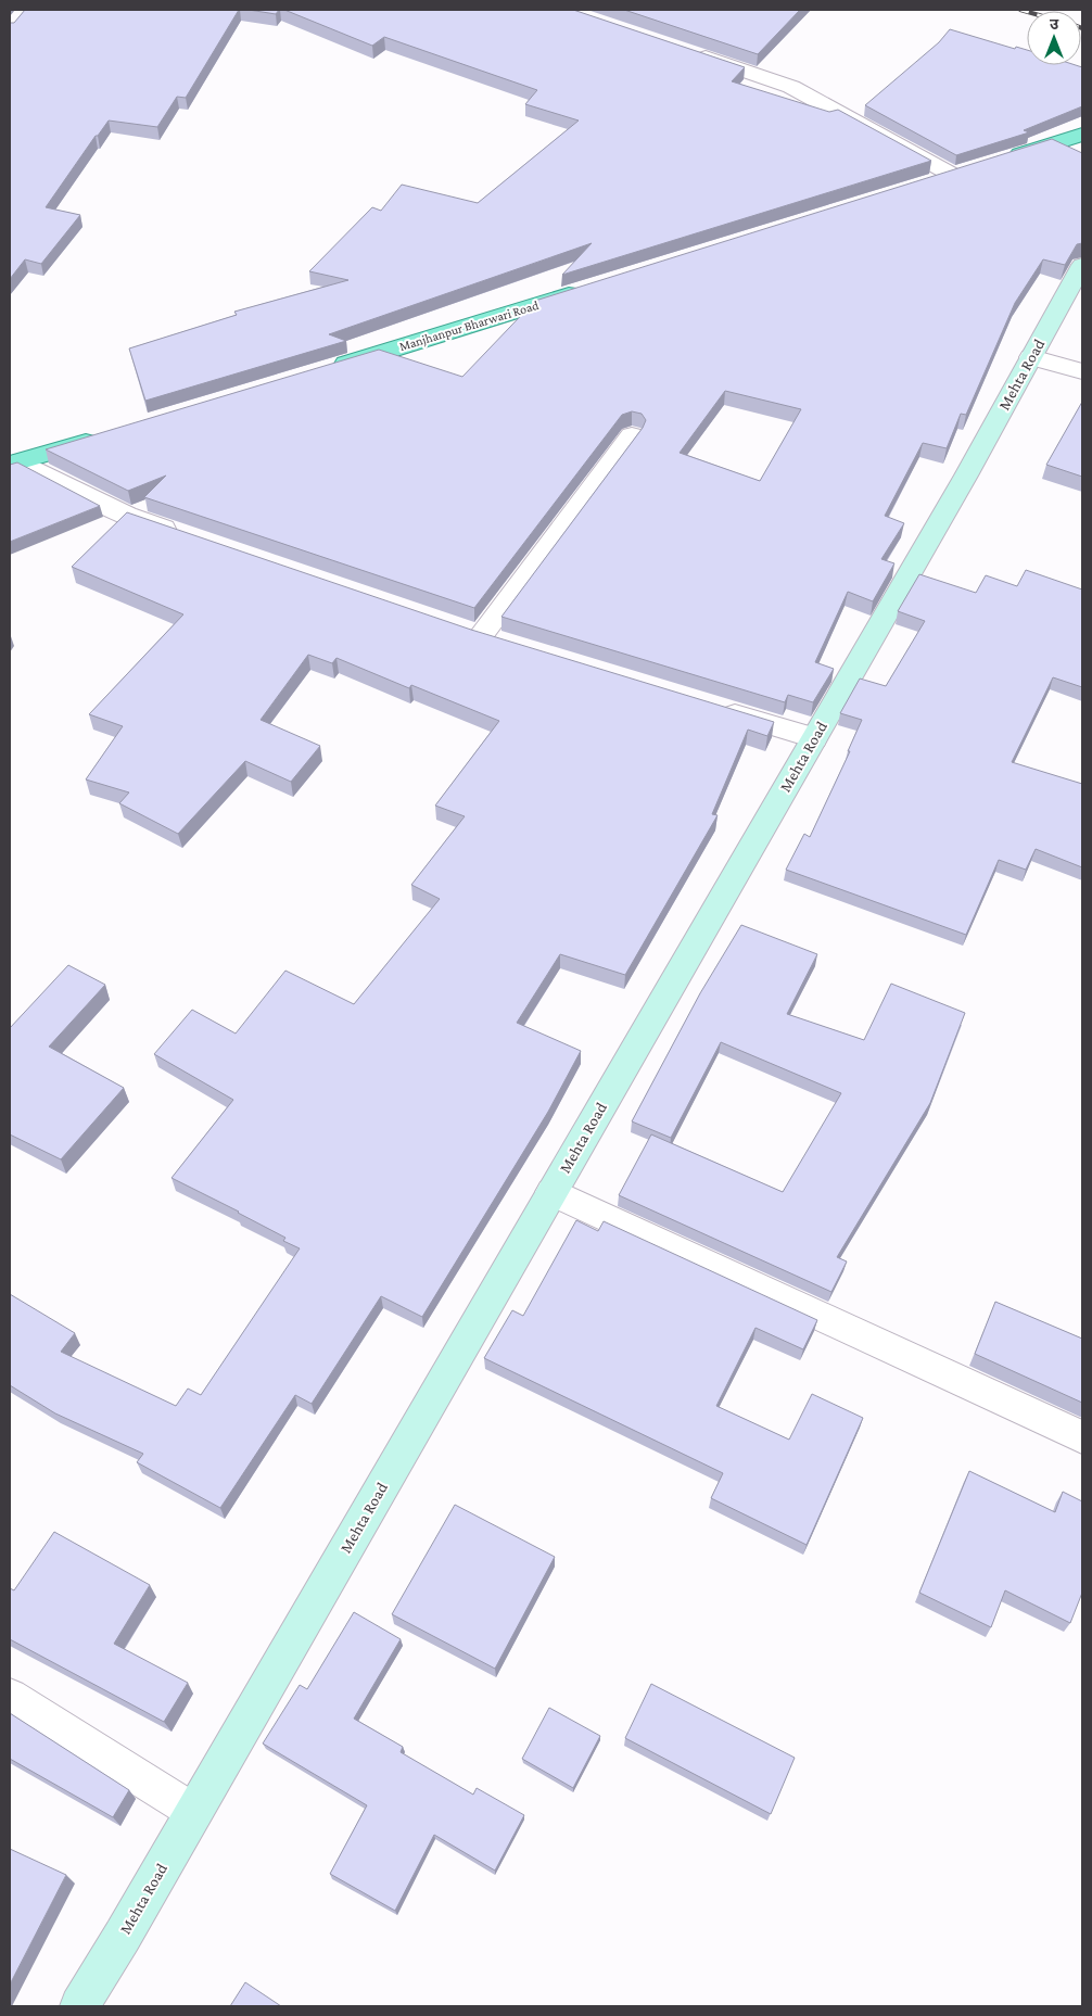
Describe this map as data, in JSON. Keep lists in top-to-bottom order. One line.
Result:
{"streets":{"main road":["Manjhanpur Bharwari Road"],"street":["Mehta Road"]},"north":"top"}
